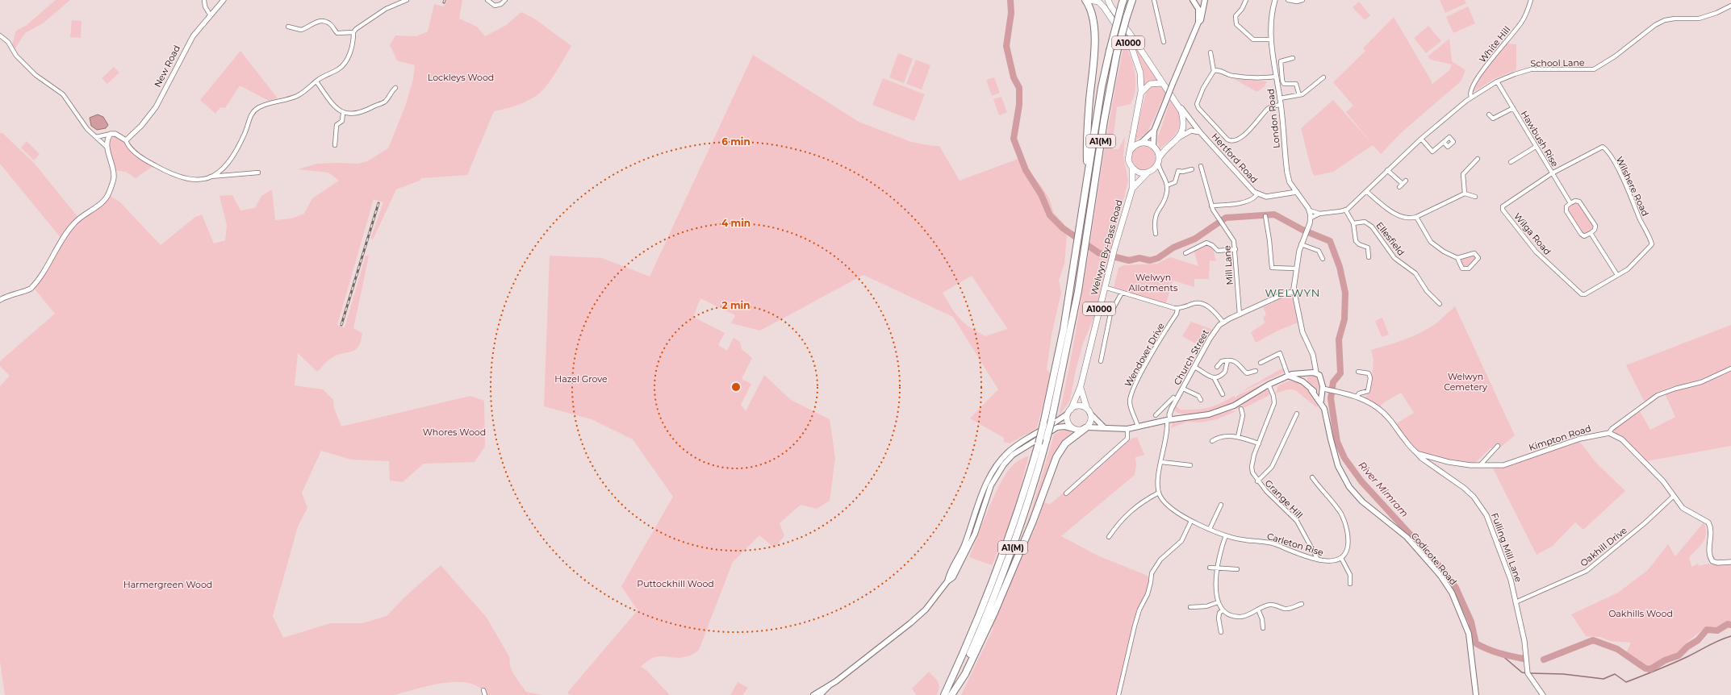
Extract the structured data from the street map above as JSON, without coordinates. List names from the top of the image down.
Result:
{
  "streets": {
    "highway": ["A1(M)"],
    "main road": ["A1000", "Welwyn By-Pass Road", "Codicote Road"],
    "street": [
      "White Hill",
      "School Lane",
      "New Road",
      "London Road",
      "Hawbush Rise",
      "Hertford Road",
      "Wilshere Road",
      "Wilga Road",
      "Ellesfield",
      "Mill Lane",
      "Wendover Drive",
      "Church Street",
      "Kimpton Road",
      "Grange Hill",
      "Carleton Rise",
      "Oakhill Drive",
      "Fulling Mill Lane"
    ]
  },
  "crossings": [
    ["A1000", "Hertford Road"],
    ["A1000", "Welwyn By-Pass Road"],
    ["White Hill", "School Lane"],
    ["School Lane", "Hawbush Rise"],
    ["Hawbush Rise", "Wilshere Road"],
    ["Hawbush Rise", "Wilga Road"],
    ["Wilshere Road", "Wilga Road"],
    ["Mill Lane", "Church Street"],
    ["Kimpton Road", "Fulling Mill Lane"],
    ["Grange Hill", "Carleton Rise"],
    ["Oakhill Drive", "Fulling Mill Lane"],
    ["Fulling Mill Lane", "Codicote Road"]
  ],
  "districts": ["WELWYN"],
  "water": ["River Mimram"],
  "parks": [
    "Lockleys Wood",
    "Welwyn Allotments",
    "Welwyn Cemetery",
    "Hazel Grove",
    "Whores Wood",
    "Puttockhill Wood",
    "Harmergreen Wood",
    "Oakhills Wood"
  ],
  "rings": ["6 min", "4 min", "2 min"]
}
